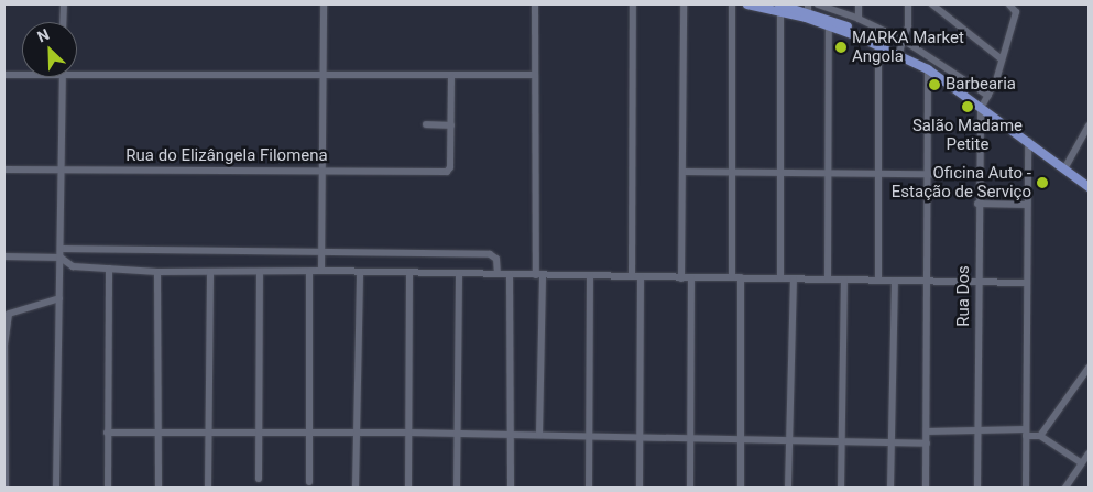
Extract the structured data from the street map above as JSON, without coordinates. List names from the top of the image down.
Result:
{
  "streets": {
    "street": ["Rua do Elizângela Filomena", "Rua Dos"]
  },
  "places": [
    "MARKA Market Angola",
    "Barbearia",
    "Salão Madame Petite",
    "Oficina Auto - Estação de Serviço"
  ],
  "north": "top left"
}
